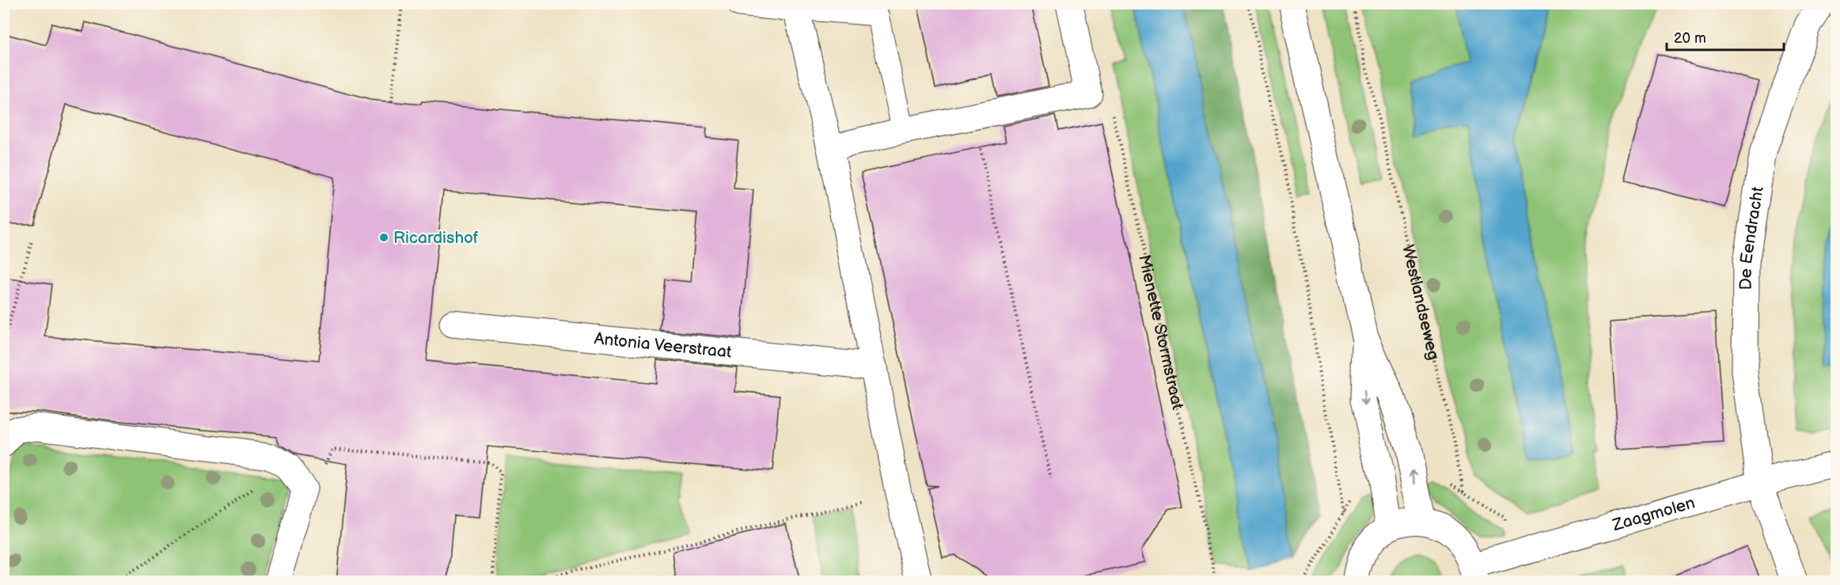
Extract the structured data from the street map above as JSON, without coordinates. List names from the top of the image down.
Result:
{
  "streets": {
    "street": ["De Eendracht", "Antonia Veerstraat", "Zaagmolen"],
    "path": ["Westlandseweg", "Mienette Stormstraat"]
  },
  "crossings": [
    ["De Eendracht", "Zaagmolen"],
    ["Westlandseweg", "Zaagmolen"]
  ],
  "places": ["Ricardishof"],
  "scale_bar": "20 m"
}
